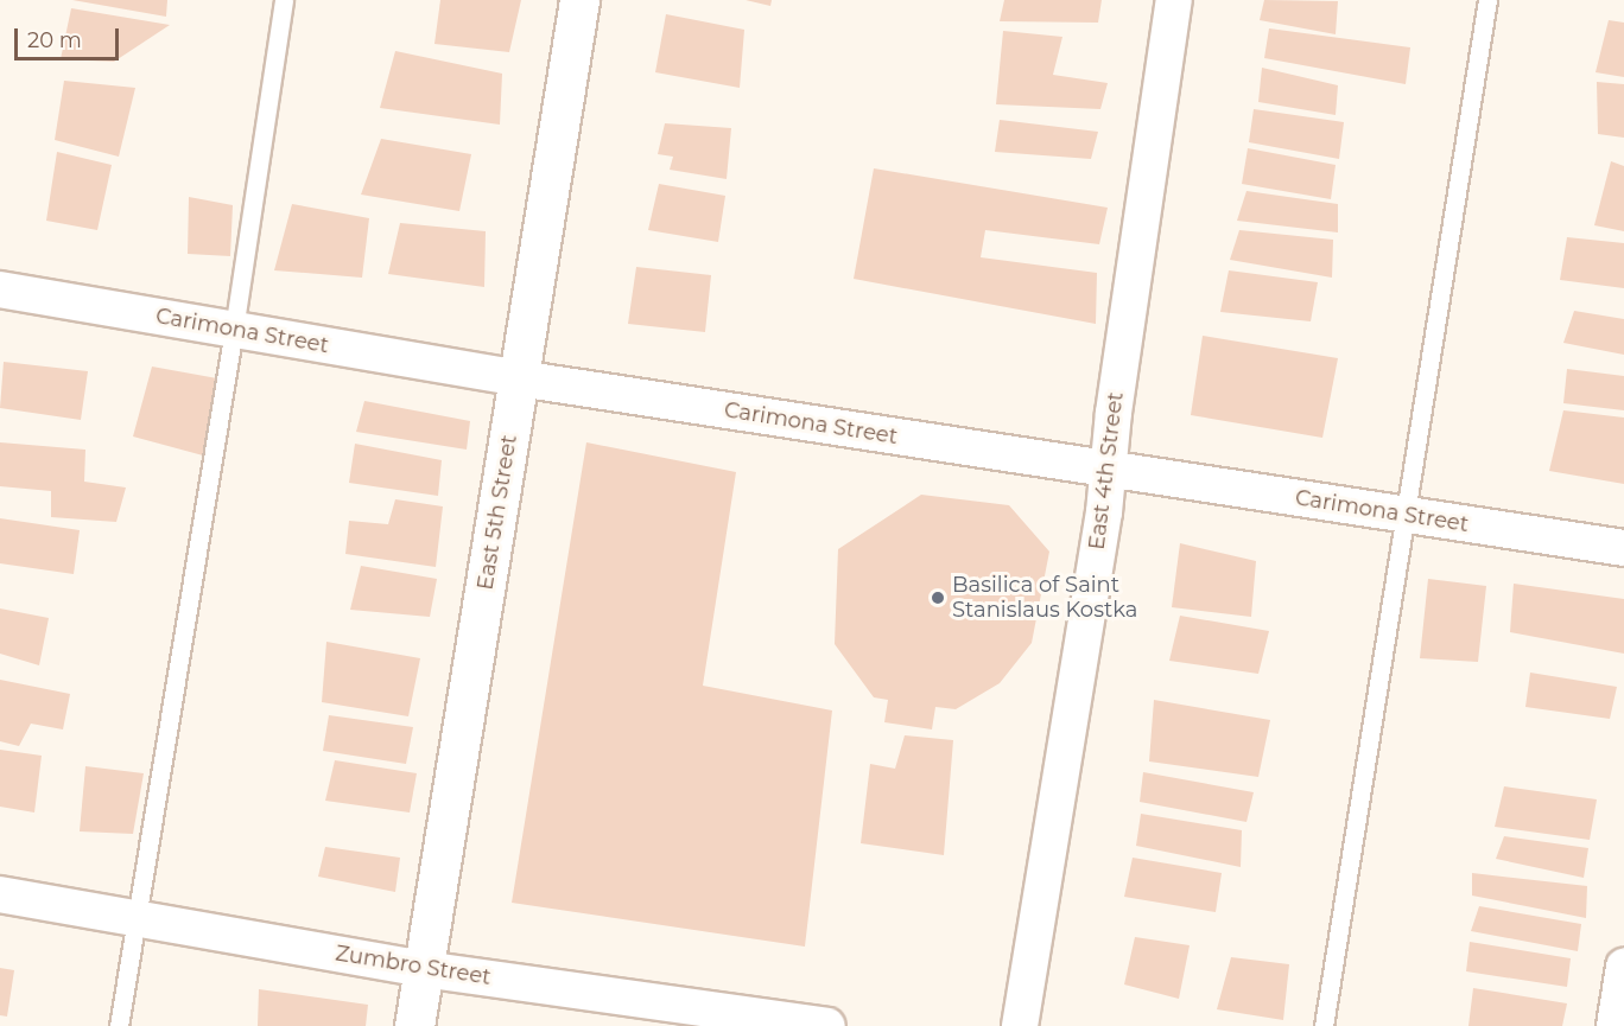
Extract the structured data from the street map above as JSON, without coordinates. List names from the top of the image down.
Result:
{
  "streets": {
    "street": [
      "Carimona Street",
      "East 4th Street",
      "East 5th Street",
      "Zumbro Street"
    ]
  },
  "crossings": [
    ["Carimona Street", "East 4th Street"],
    ["Carimona Street", "East 5th Street"],
    ["East 5th Street", "Zumbro Street"]
  ],
  "places": ["Basilica of Saint Stanislaus Kostka"],
  "scale_bar": "20 m"
}
